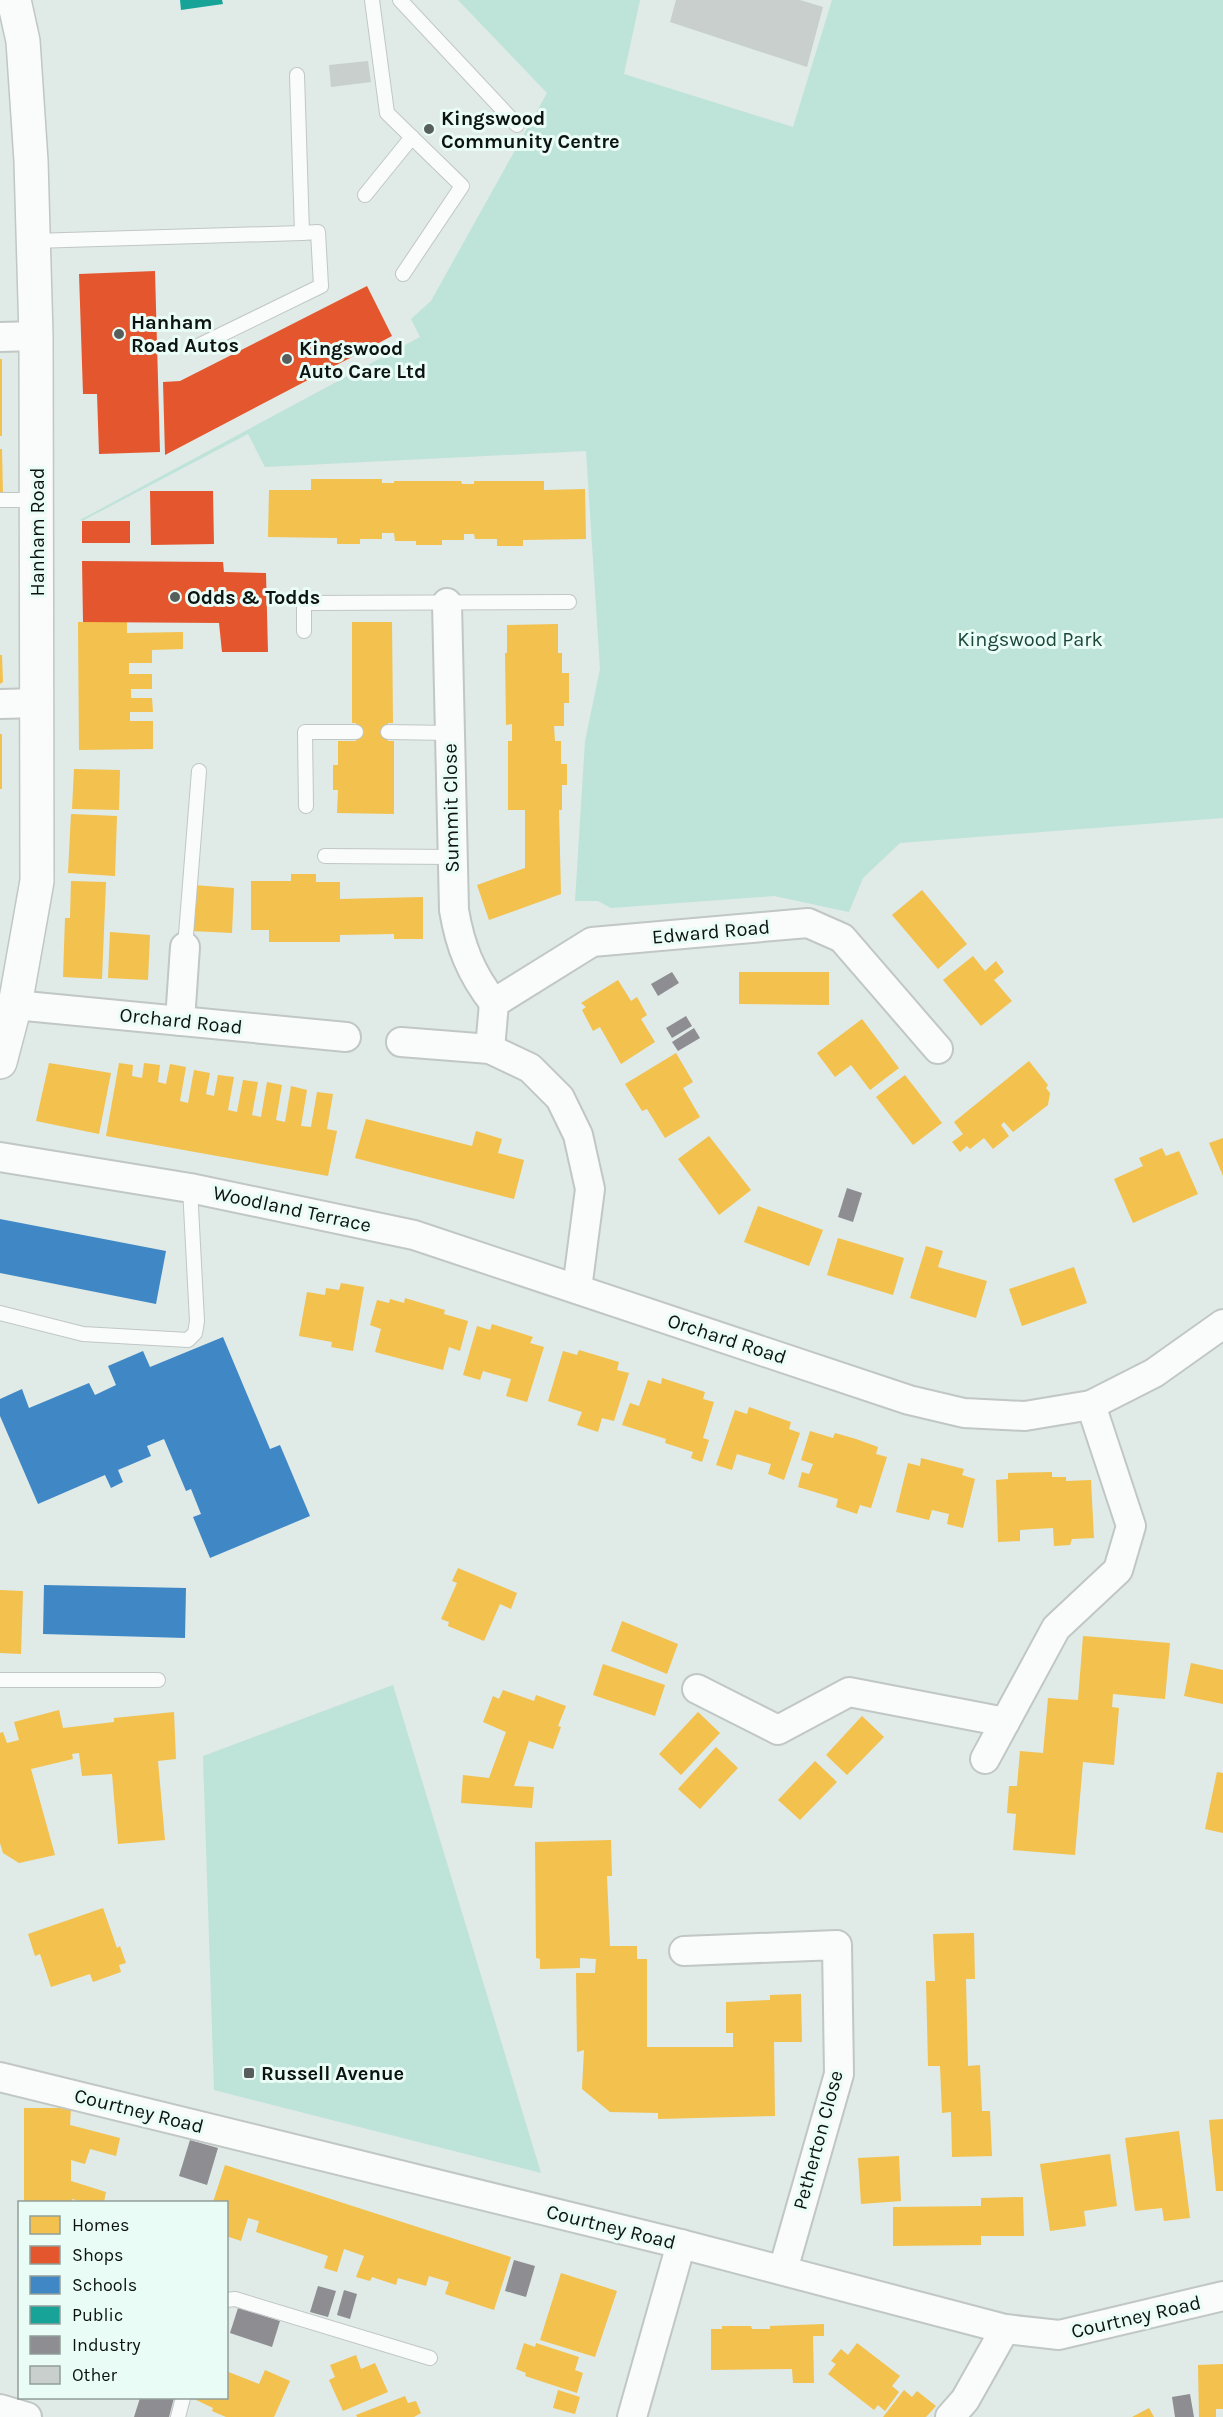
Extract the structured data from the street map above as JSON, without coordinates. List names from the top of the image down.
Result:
{
  "streets": {
    "main road": ["Hanham Road"],
    "street": [
      "Summit Close",
      "Edward Road",
      "Orchard Road",
      "Woodland Terrace",
      "Courtney Road",
      "Petherton Close"
    ]
  },
  "crossings": [
    ["Hanham Road", "Orchard Road"],
    ["Summit Close", "Edward Road"],
    ["Orchard Road", "Woodland Terrace"],
    ["Courtney Road", "Petherton Close"]
  ],
  "parks": ["Kingswood Park"],
  "places": {
    "other": [
      "Kingswood Community Centre",
      "Hanham Road Autos",
      "Kingswood Auto Care Ltd",
      "Odds & Todds"
    ],
    "transit": ["Russell Avenue"]
  },
  "legend": [
    "Homes",
    "Shops",
    "Schools",
    "Public",
    "Industry",
    "Other"
  ]
}
